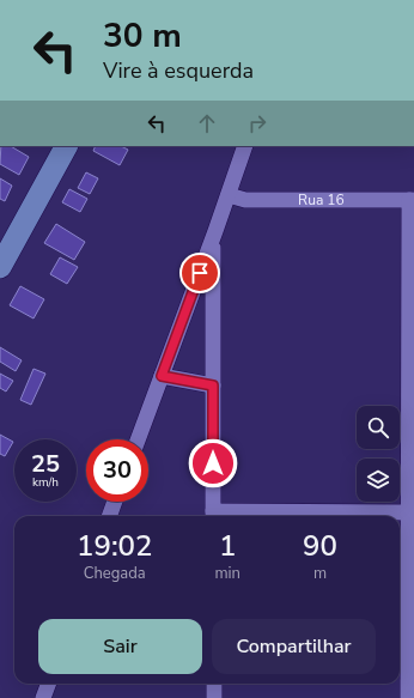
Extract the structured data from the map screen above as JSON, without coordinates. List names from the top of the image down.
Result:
{
  "streets": {
    "street": ["Rua 16"]
  },
  "page": {
    "turn": ["30 m", "Vire à esquerda"],
    "speed": "25 km/h",
    "limit": "30",
    "eta": [
      "19:02",
      "Chegada",
      "1",
      "min",
      "90",
      "m"
    ],
    "buttons": ["Sair", "Compartilhar"]
  }
}
